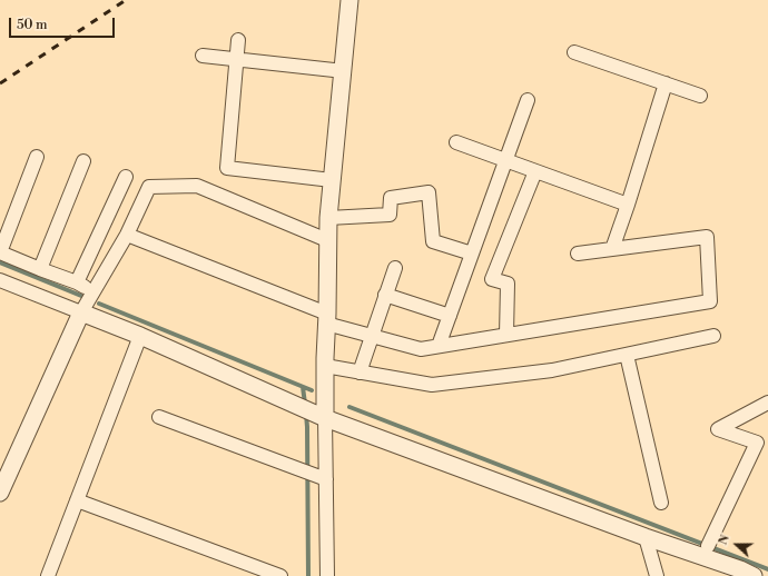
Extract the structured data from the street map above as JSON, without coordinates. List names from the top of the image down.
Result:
{
  "scale_bar": "50 m",
  "north": "left"
}
